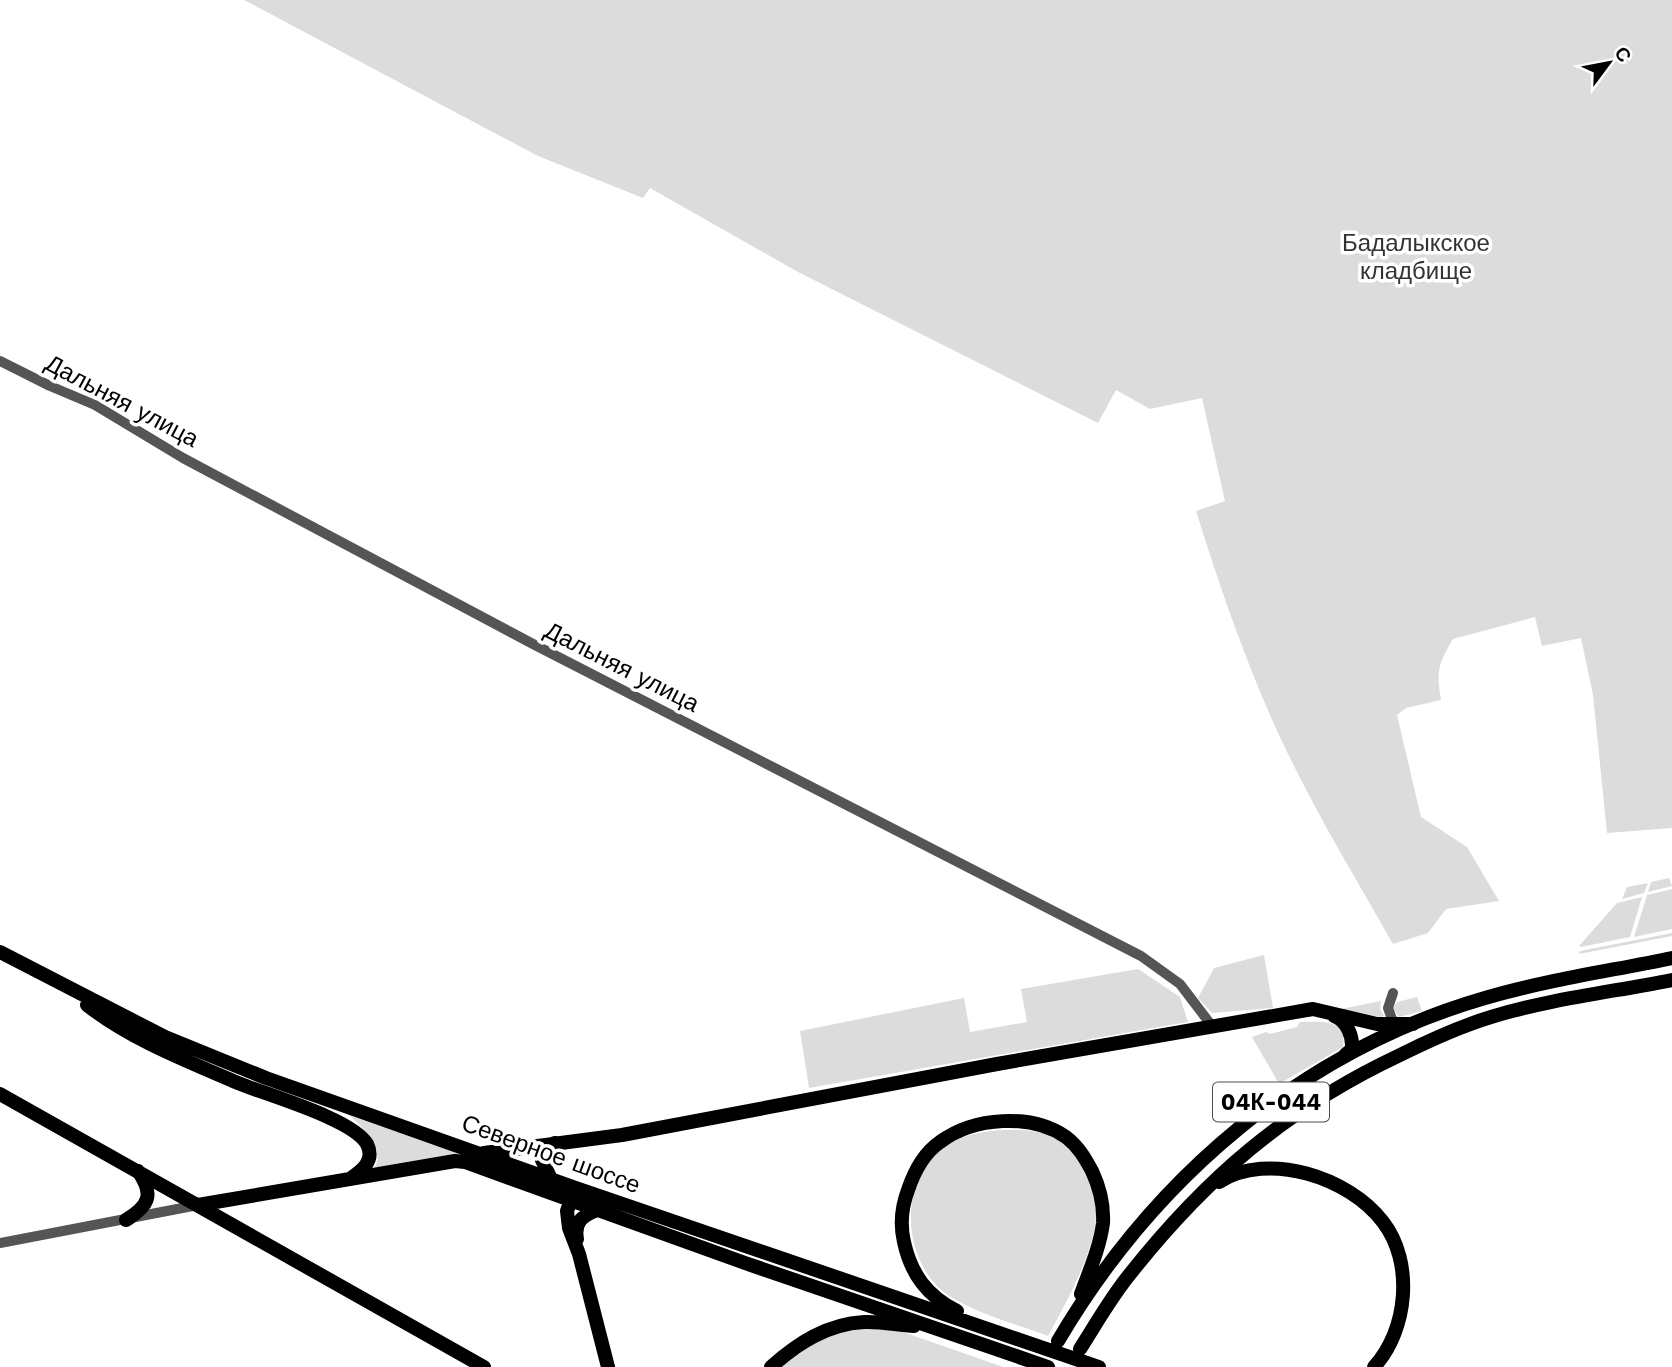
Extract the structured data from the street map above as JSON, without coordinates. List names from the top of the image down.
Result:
{
  "streets": {
    "main road": ["04К-044", "Северное шоссе"],
    "street": ["Дальняя улица"]
  },
  "parks": ["Бадалыкское кладбище"],
  "north": "top right"
}
